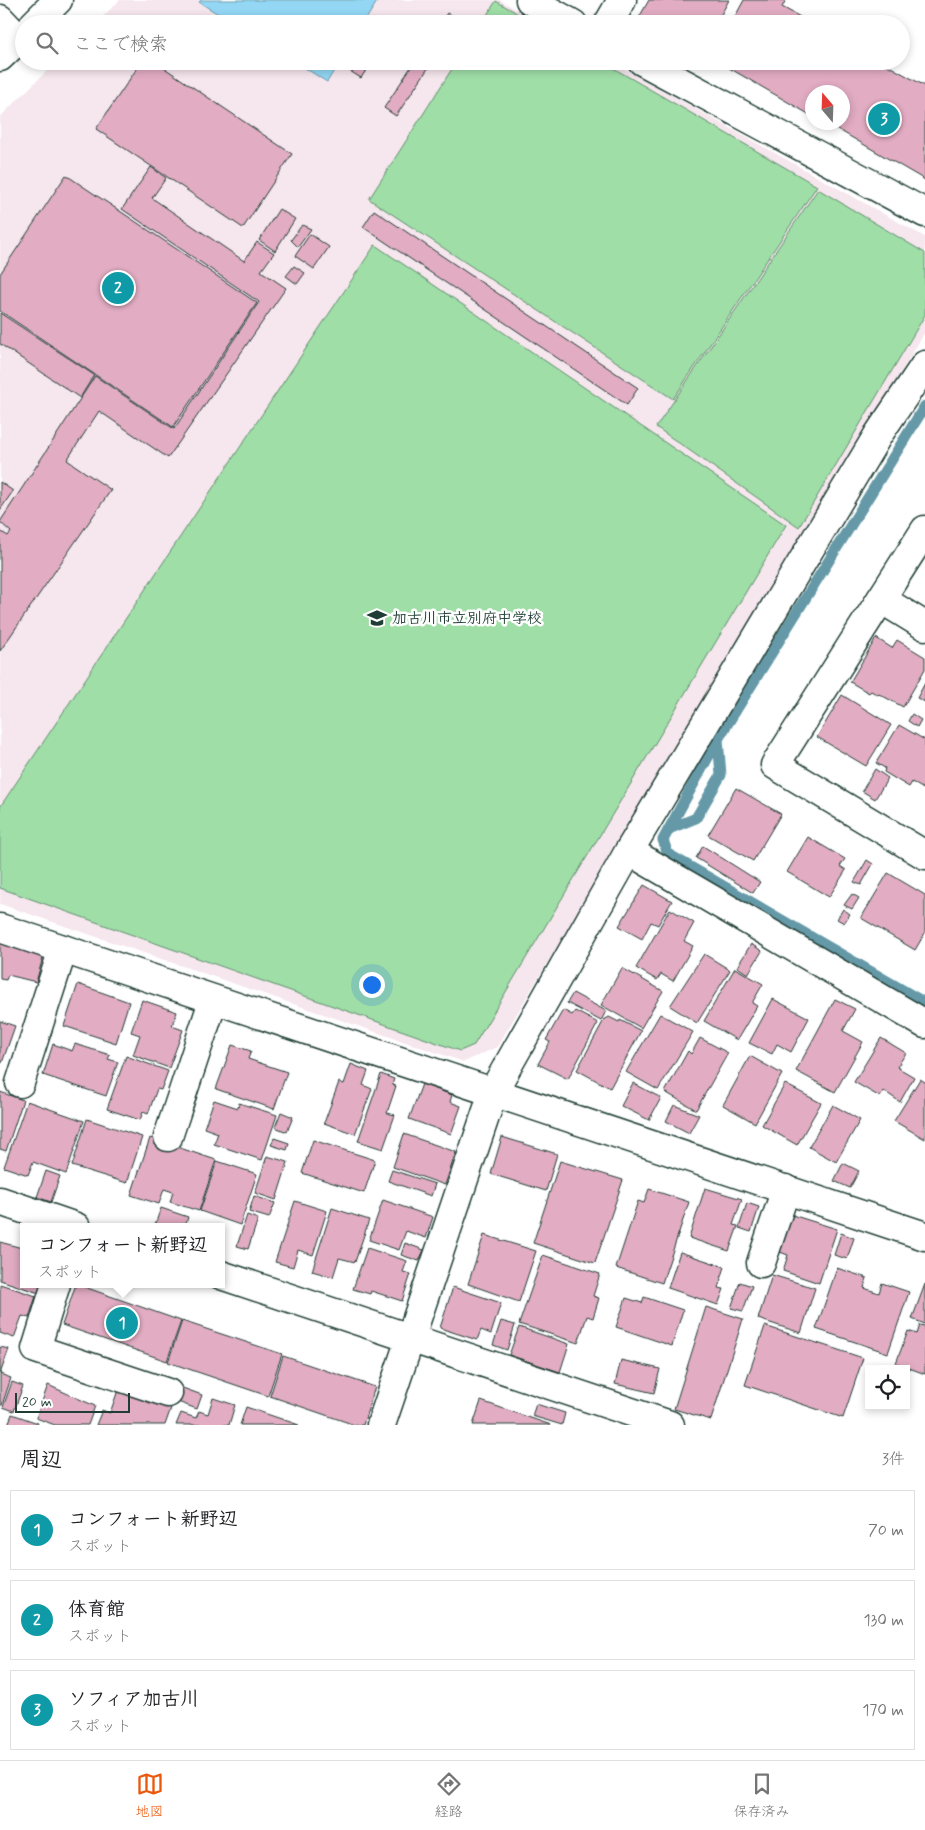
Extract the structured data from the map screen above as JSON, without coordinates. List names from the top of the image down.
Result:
{
  "places": {
    "school or university": ["加古川市立別府中学校"]
  },
  "scale_bar": "20 m",
  "north": "top",
  "page": {
    "search": "ここで検索",
    "pins": ["3", "2", "1"],
    "popup": ["コンフォート新野辺", "スポット"],
    "scale": "20 m",
    "heading": ["周辺", "3件"],
    "list": [
      {
        "mark": "1",
        "name": "コンフォート新野辺",
        "note": "スポット",
        "value": "70 m"
      },
      {
        "mark": "2",
        "name": "体育館",
        "note": "スポット",
        "value": "130 m"
      },
      {
        "mark": "3",
        "name": "ソフィア加古川",
        "note": "スポット",
        "value": "170 m"
      }
    ],
    "nav": ["地図", "経路", "保存済み"]
  }
}
